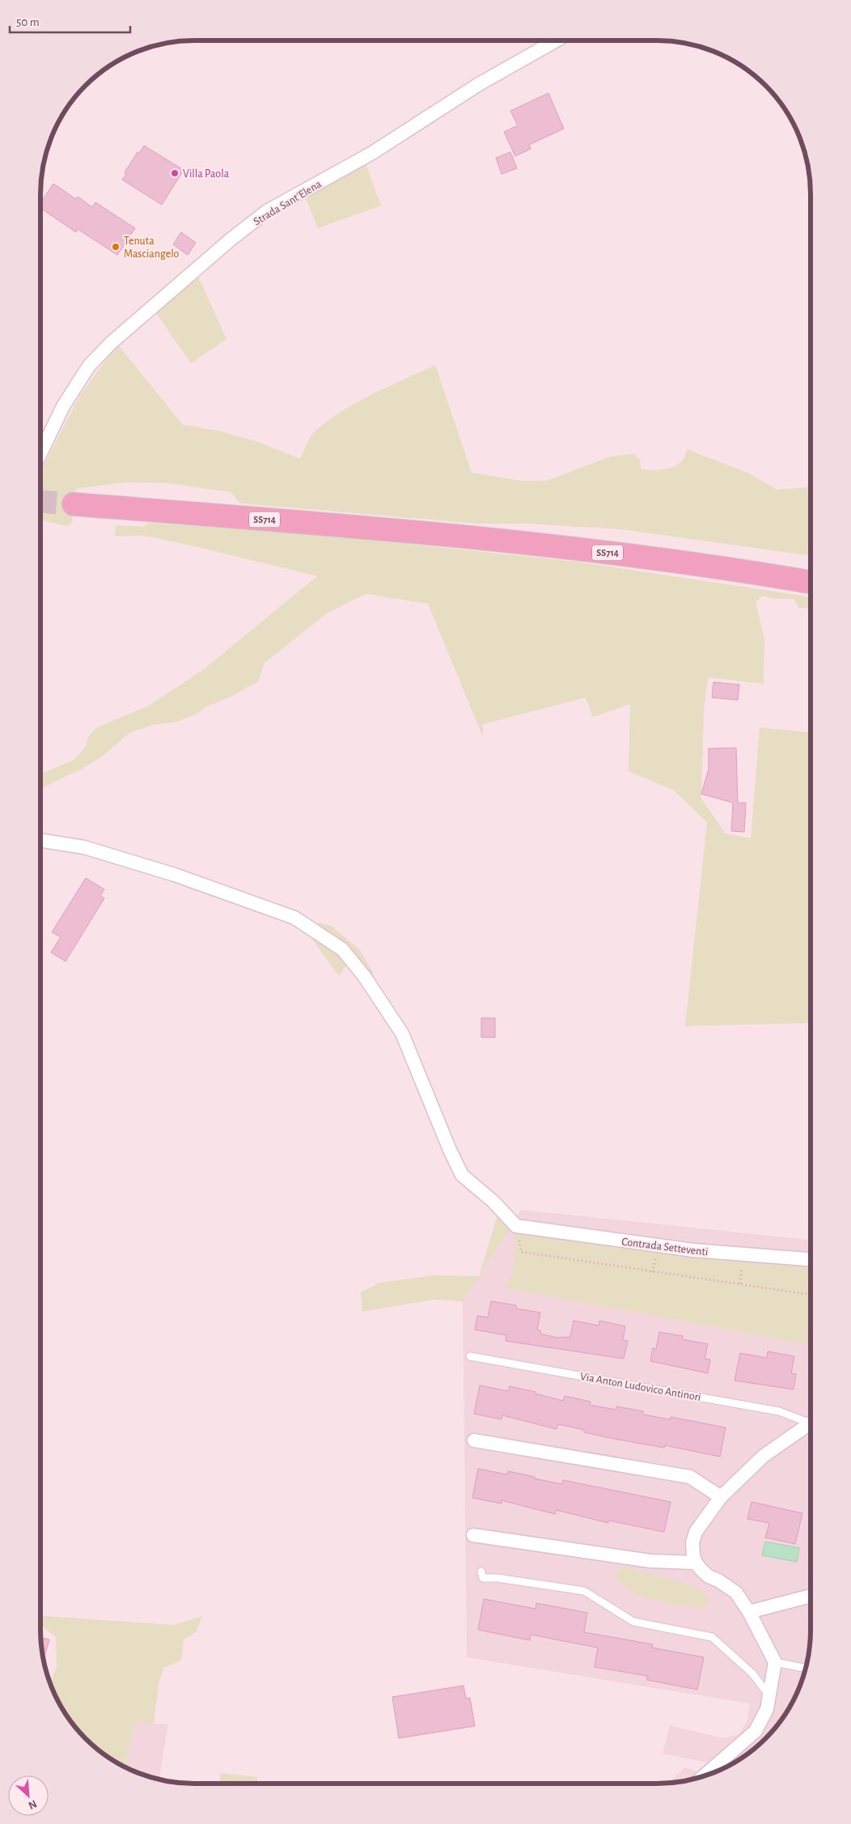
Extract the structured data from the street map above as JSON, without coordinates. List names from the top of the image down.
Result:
{
  "streets": {
    "highway": ["SS714"],
    "street": ["Strada Sant'Elena", "Contrada Setteventi", "Via Anton Ludovico Antinori"]
  },
  "places": ["Villa Paola", "Tenuta Masciangelo"],
  "scale_bar": "50 m",
  "north": "bottom right"
}
